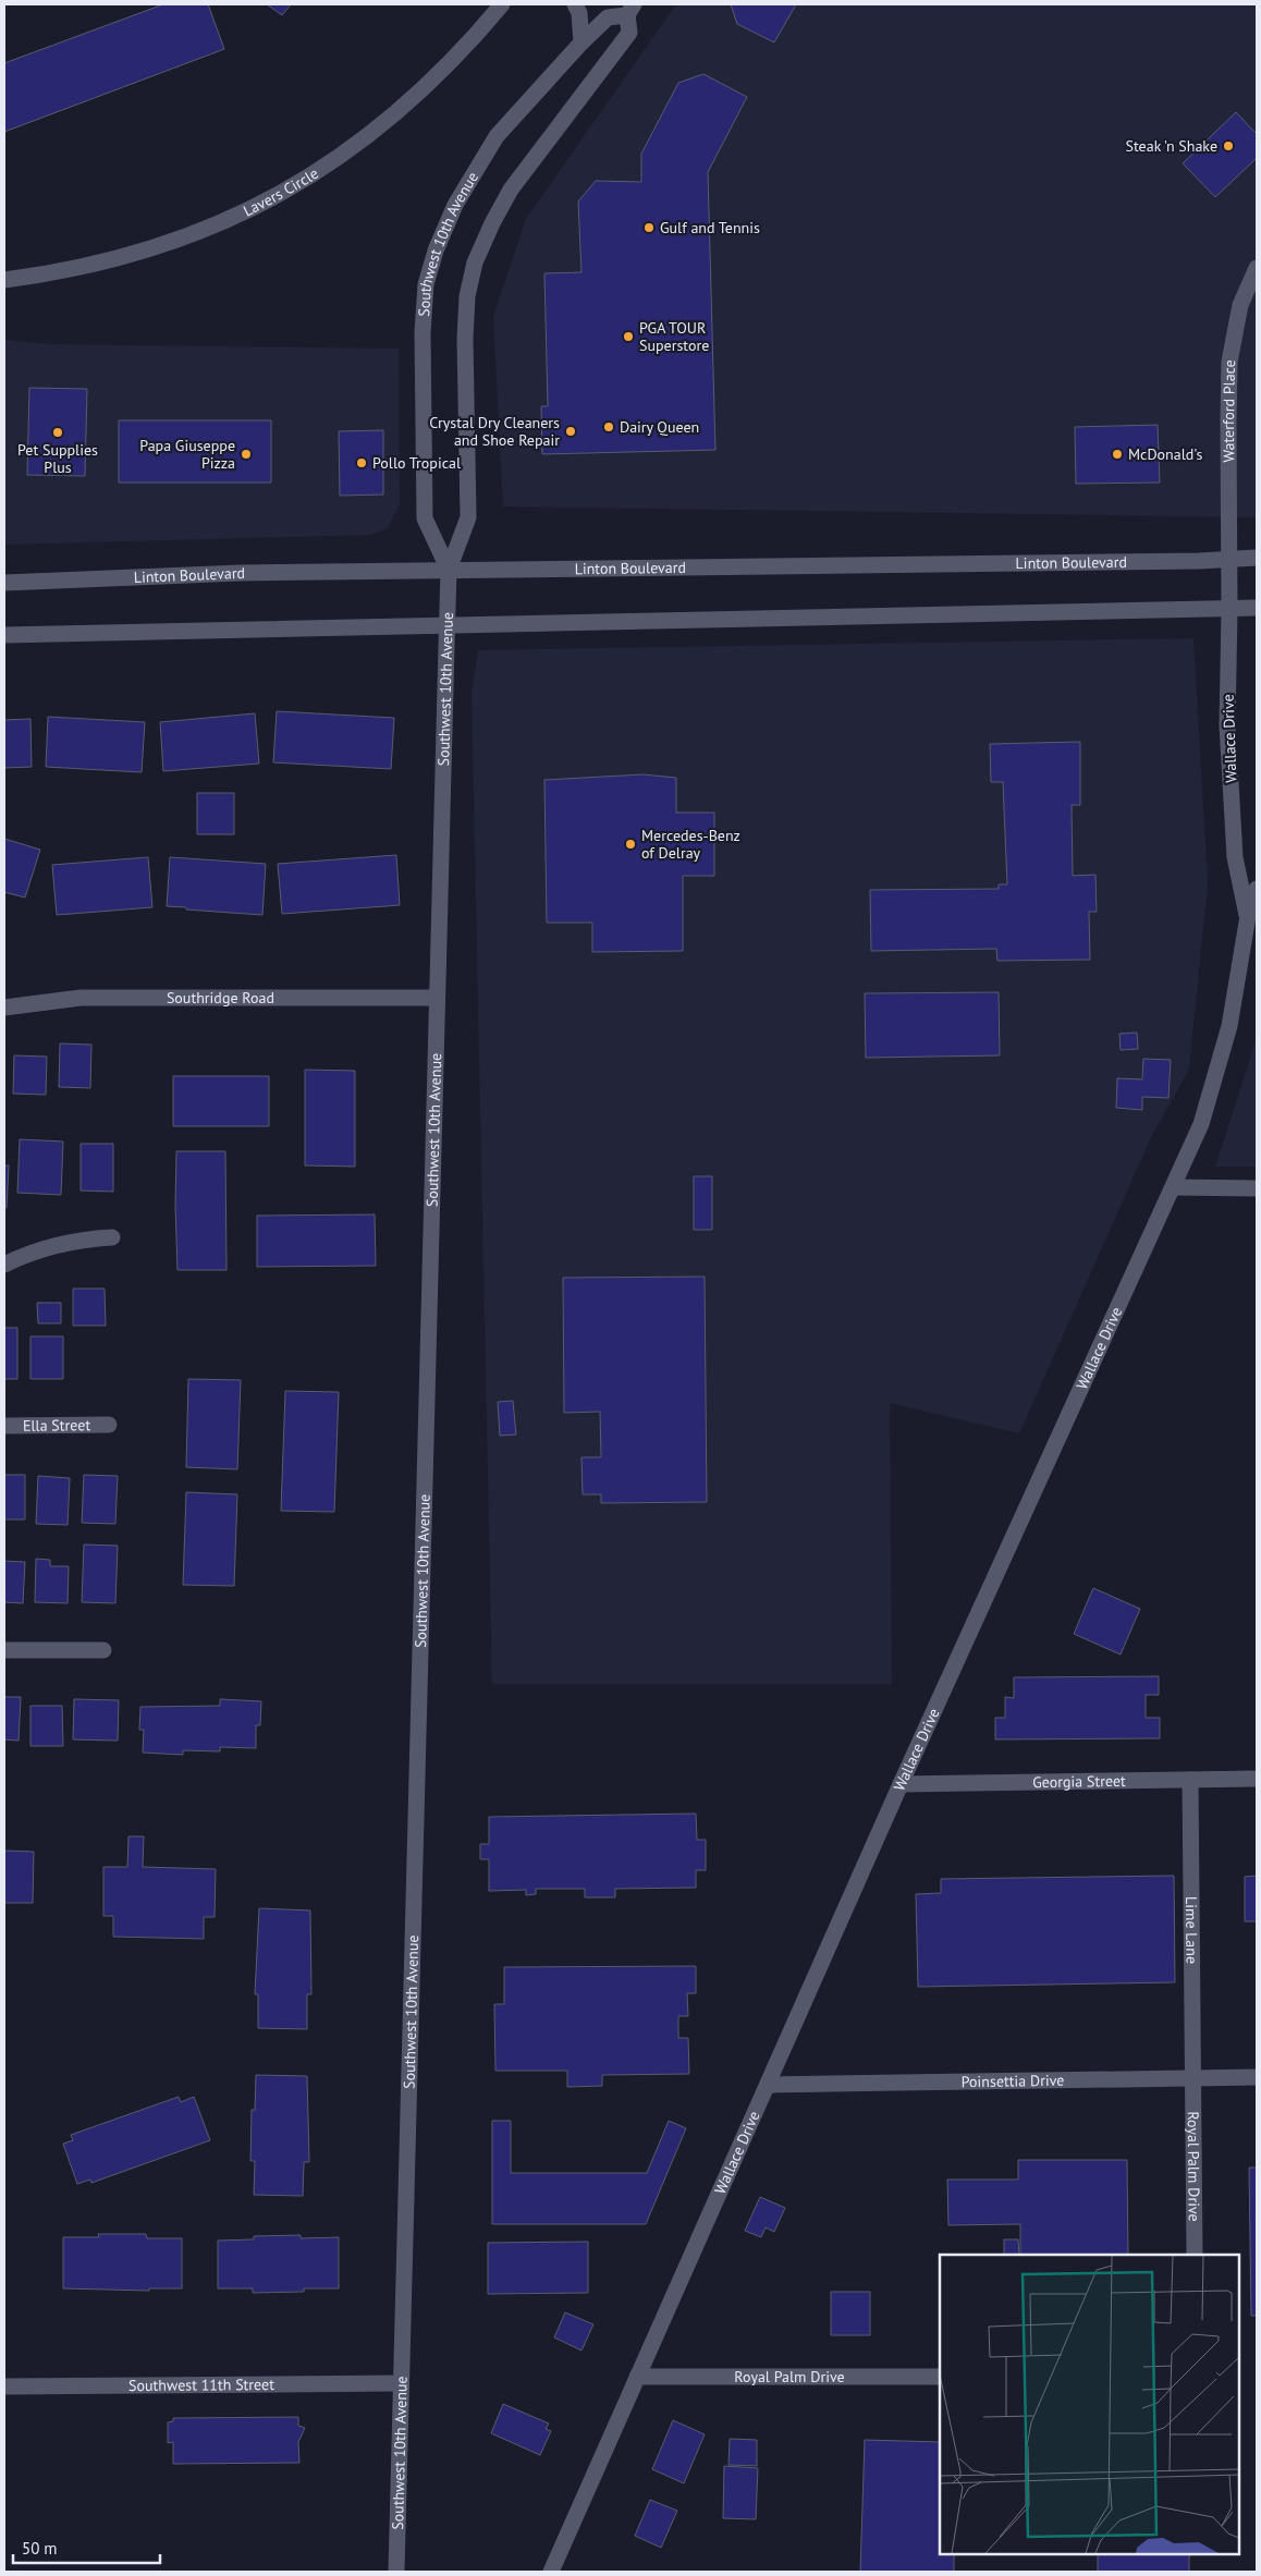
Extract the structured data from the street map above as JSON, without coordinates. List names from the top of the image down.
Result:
{
  "streets": {
    "street": [
      "Lavers Circle",
      "Southwest 10th Avenue",
      "Waterford Place",
      "Linton Boulevard",
      "Wallace Drive",
      "Southridge Road",
      "Ella Street",
      "Georgia Street",
      "Lime Lane",
      "Poinsettia Drive",
      "Royal Palm Drive",
      "Southwest 11th Street"
    ]
  },
  "crossings": [
    ["Southwest 10th Avenue", "Linton Boulevard"],
    ["Southwest 10th Avenue", "Southridge Road"],
    ["Southwest 10th Avenue", "Southwest 11th Street"],
    ["Waterford Place", "Linton Boulevard"],
    ["Waterford Place", "Wallace Drive"],
    ["Linton Boulevard", "Wallace Drive"],
    ["Wallace Drive", "Georgia Street"],
    ["Wallace Drive", "Poinsettia Drive"],
    ["Wallace Drive", "Royal Palm Drive"],
    ["Georgia Street", "Lime Lane"],
    ["Lime Lane", "Poinsettia Drive"],
    ["Lime Lane", "Royal Palm Drive"],
    ["Poinsettia Drive", "Royal Palm Drive"]
  ],
  "places": [
    "Steak 'n Shake",
    "Gulf and Tennis",
    "PGA TOUR Superstore",
    "Dairy Queen",
    "Crystal Dry Cleaners and Shoe Repair",
    "Pet Supplies Plus",
    "Papa Giuseppe Pizza",
    "McDonald's",
    "Pollo Tropical",
    "Mercedes-Benz of Delray"
  ],
  "scale_bar": "50 m"
}
